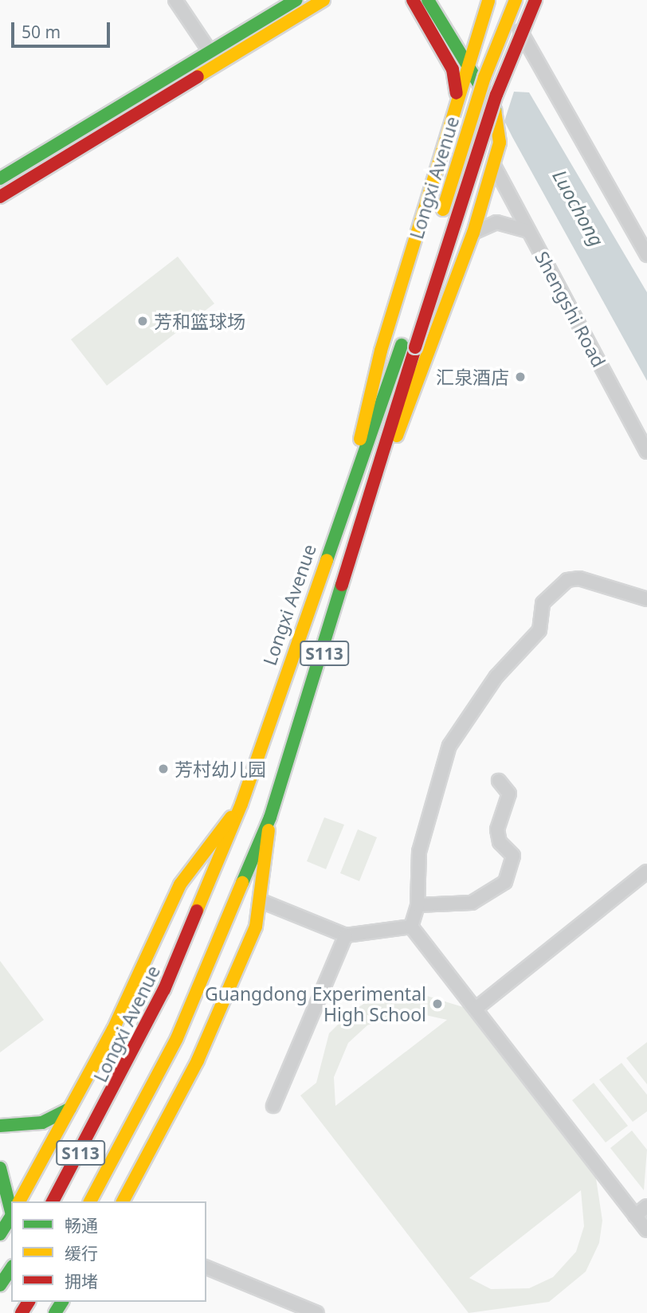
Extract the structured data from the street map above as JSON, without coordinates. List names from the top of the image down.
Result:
{
  "streets": {
    "street": ["Longxi Avenue", "Shengshi Road", "S113"]
  },
  "water": ["Luochong"],
  "places": [
    "芳和篮球场",
    "汇泉酒店",
    "芳村幼儿园",
    "Guangdong Experimental High School"
  ],
  "legend": ["畅通", "缓行", "拥堵"],
  "scale_bar": "50 m"
}
